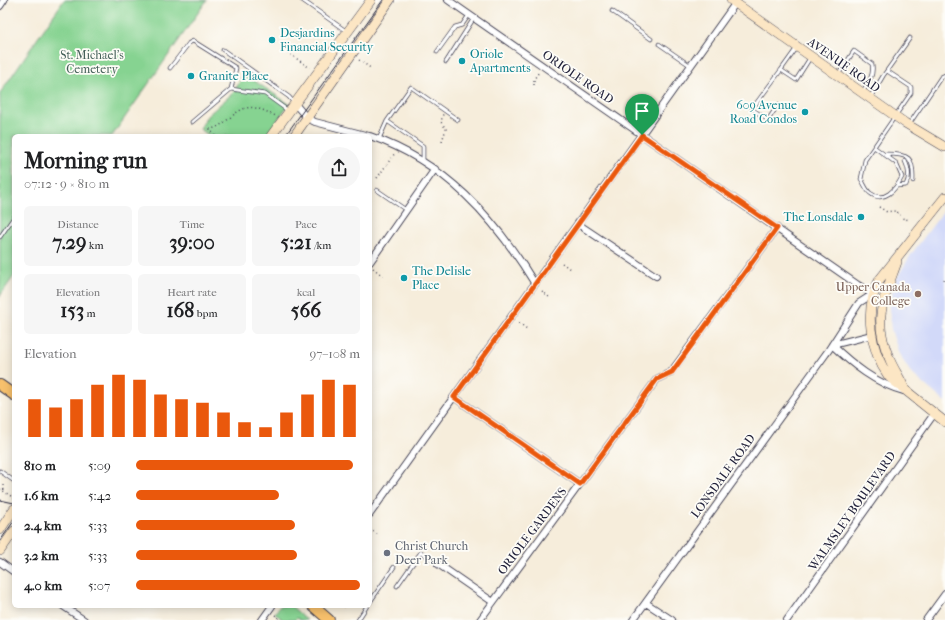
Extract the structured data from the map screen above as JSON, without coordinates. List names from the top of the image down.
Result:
{
  "streets": {
    "main road": ["AVENUE ROAD"],
    "street": [
      "ORIOLE ROAD",
      "LONSDALE ROAD",
      "WALMSLEY BOULEVARD",
      "ORIOLE GARDENS"
    ]
  },
  "crossings": [
    ["ORIOLE ROAD", "LONSDALE ROAD"],
    ["ORIOLE ROAD", "ORIOLE GARDENS"]
  ],
  "parks": ["St. Michael's Cemetery"],
  "places": [
    "Desjardins Financial Security",
    "Oriole Apartments",
    "Granite Place",
    "609 Avenue Road Condos",
    "The Lonsdale",
    "The Delisle Place",
    "Upper Canada College",
    "Christ Church Deer Park"
  ],
  "page": {
    "heading": ["Morning run", "07:12 · 9 × 810 m"],
    "stats": [
      ["Distance", "7.29 km"],
      ["Time", "39:00"],
      ["Pace", "5:21 /km"],
      ["Elevation", "153 m"],
      ["Heart rate", "168 bpm"],
      ["kcal", "566"]
    ],
    "chart": ["Elevation", "97–108 m"],
    "list": [
      {
        "name": "810 m",
        "note": "5:09"
      },
      {
        "name": "1.6 km",
        "note": "5:42"
      },
      {
        "name": "2.4 km",
        "note": "5:33"
      },
      {
        "name": "3.2 km",
        "note": "5:33"
      },
      {
        "name": "4.0 km",
        "note": "5:07"
      }
    ]
  }
}
